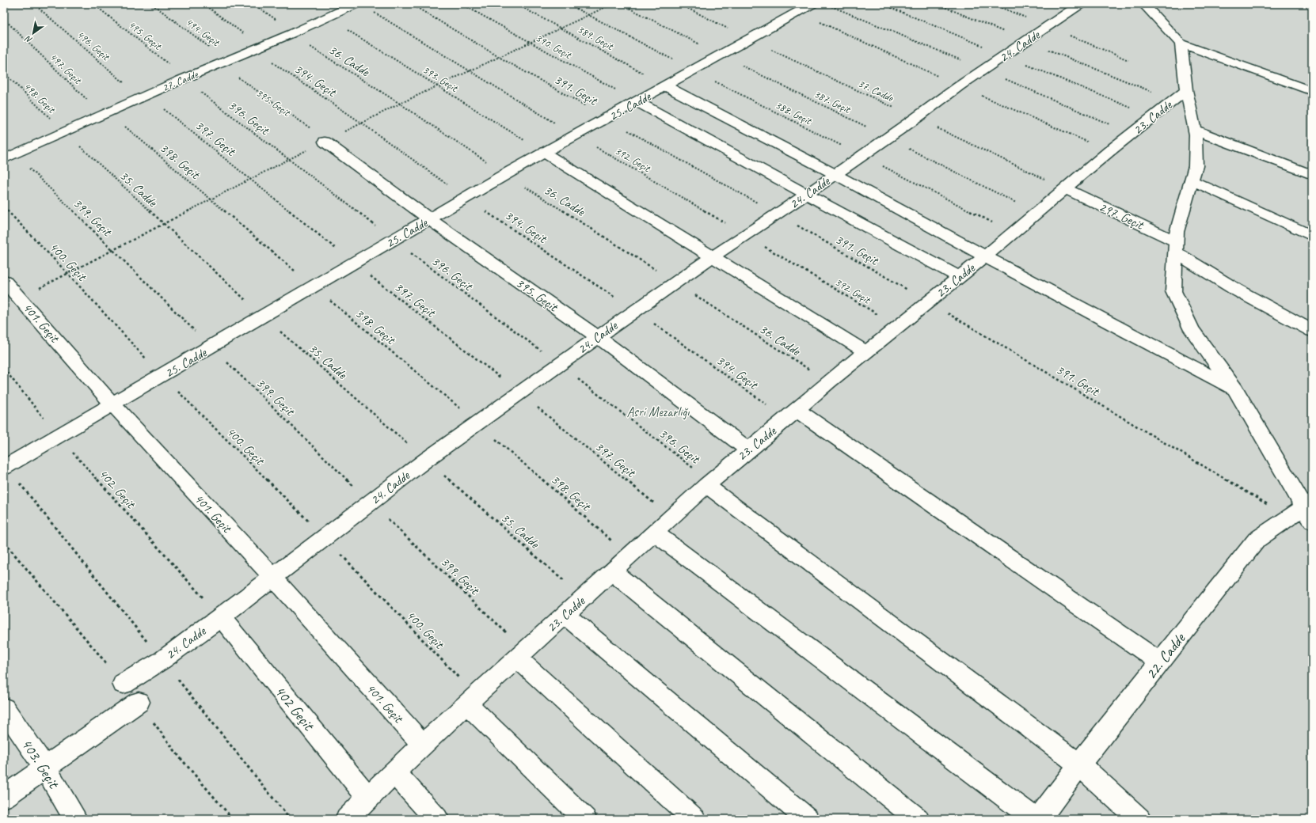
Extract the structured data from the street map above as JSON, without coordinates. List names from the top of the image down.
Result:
{
  "streets": {
    "lane": [
      "24. Cadde",
      "27. Cadde",
      "395. Geçit",
      "25. Cadde",
      "23. Cadde",
      "297. Geçit",
      "401. Geçit",
      "22. Cadde",
      "402 Geçit",
      "403. Geçit"
    ],
    "path": [
      "494. Geçit",
      "495. Geçit",
      "389. Geçit",
      "496. Geçit",
      "390. Geçit",
      "36. Cadde",
      "497. Geçit",
      "393. Geçit",
      "394. Geçit",
      "391. Geçit",
      "37. Cadde",
      "498. Geçit",
      "387. Geçit",
      "388. Geçit",
      "396. Geçit",
      "397. Geçit",
      "392. Geçit",
      "398. Geçit",
      "35. Cadde",
      "399. Geçit",
      "400. Geçit",
      "402. Geçit"
    ]
  },
  "crossings": [
    ["494. Geçit", "27. Cadde"],
    ["494. Geçit", "395. Geçit"],
    ["495. Geçit", "27. Cadde"],
    ["495. Geçit", "396. Geçit"],
    ["389. Geçit", "25. Cadde"],
    ["496. Geçit", "27. Cadde"],
    ["496. Geçit", "397. Geçit"],
    ["390. Geçit", "25. Cadde"],
    ["24. Cadde", "36. Cadde"],
    ["24. Cadde", "394. Geçit"],
    ["24. Cadde", "391. Geçit"],
    ["24. Cadde", "37. Cadde"],
    ["24. Cadde", "387. Geçit"],
    ["24. Cadde", "395. Geçit"],
    ["24. Cadde", "388. Geçit"],
    ["24. Cadde", "396. Geçit"],
    ["24. Cadde", "397. Geçit"],
    ["24. Cadde", "392. Geçit"],
    ["24. Cadde", "398. Geçit"],
    ["24. Cadde", "35. Cadde"],
    ["24. Cadde", "399. Geçit"],
    ["24. Cadde", "400. Geçit"],
    ["24. Cadde", "401. Geçit"],
    ["24. Cadde", "402. Geçit"],
    ["24. Cadde", "402 Geçit"],
    ["36. Cadde", "27. Cadde"],
    ["36. Cadde", "25. Cadde"],
    ["36. Cadde", "23. Cadde"],
    ["497. Geçit", "27. Cadde"],
    ["497. Geçit", "398. Geçit"],
    ["393. Geçit", "27. Cadde"],
    ["393. Geçit", "25. Cadde"],
    ["394. Geçit", "27. Cadde"],
    ["394. Geçit", "25. Cadde"],
    ["394. Geçit", "23. Cadde"],
    ["27. Cadde", "498. Geçit"],
    ["27. Cadde", "395. Geçit"],
    ["27. Cadde", "396. Geçit"],
    ["27. Cadde", "397. Geçit"],
    ["27. Cadde", "398. Geçit"],
    ["27. Cadde", "35. Cadde"],
    ["27. Cadde", "399. Geçit"],
    ["391. Geçit", "25. Cadde"],
    ["391. Geçit", "23. Cadde"],
    ["391. Geçit", "22. Cadde"],
    ["37. Cadde", "25. Cadde"],
    ["37. Cadde", "23. Cadde"],
    ["37. Cadde", "297. Geçit"],
    ["498. Geçit", "35. Cadde"],
    ["387. Geçit", "25. Cadde"],
    ["387. Geçit", "23. Cadde"],
    ["395. Geçit", "25. Cadde"],
    ["395. Geçit", "23. Cadde"],
    ["25. Cadde", "388. Geçit"],
    ["25. Cadde", "396. Geçit"],
    ["25. Cadde", "397. Geçit"],
    ["25. Cadde", "392. Geçit"],
    ["25. Cadde", "398. Geçit"],
    ["25. Cadde", "35. Cadde"],
    ["25. Cadde", "399. Geçit"],
    ["25. Cadde", "400. Geçit"],
    ["25. Cadde", "401. Geçit"],
    ["25. Cadde", "402. Geçit"],
    ["388. Geçit", "23. Cadde"],
    ["396. Geçit", "23. Cadde"],
    ["23. Cadde", "397. Geçit"],
    ["23. Cadde", "392. Geçit"],
    ["23. Cadde", "398. Geçit"],
    ["23. Cadde", "35. Cadde"],
    ["23. Cadde", "297. Geçit"],
    ["23. Cadde", "399. Geçit"],
    ["23. Cadde", "400. Geçit"],
    ["23. Cadde", "401. Geçit"],
    ["23. Cadde", "402 Geçit"],
    ["402. Geçit", "402 Geçit"]
  ],
  "parks": ["Asri Mezarlığı"],
  "north": "bottom left"
}
